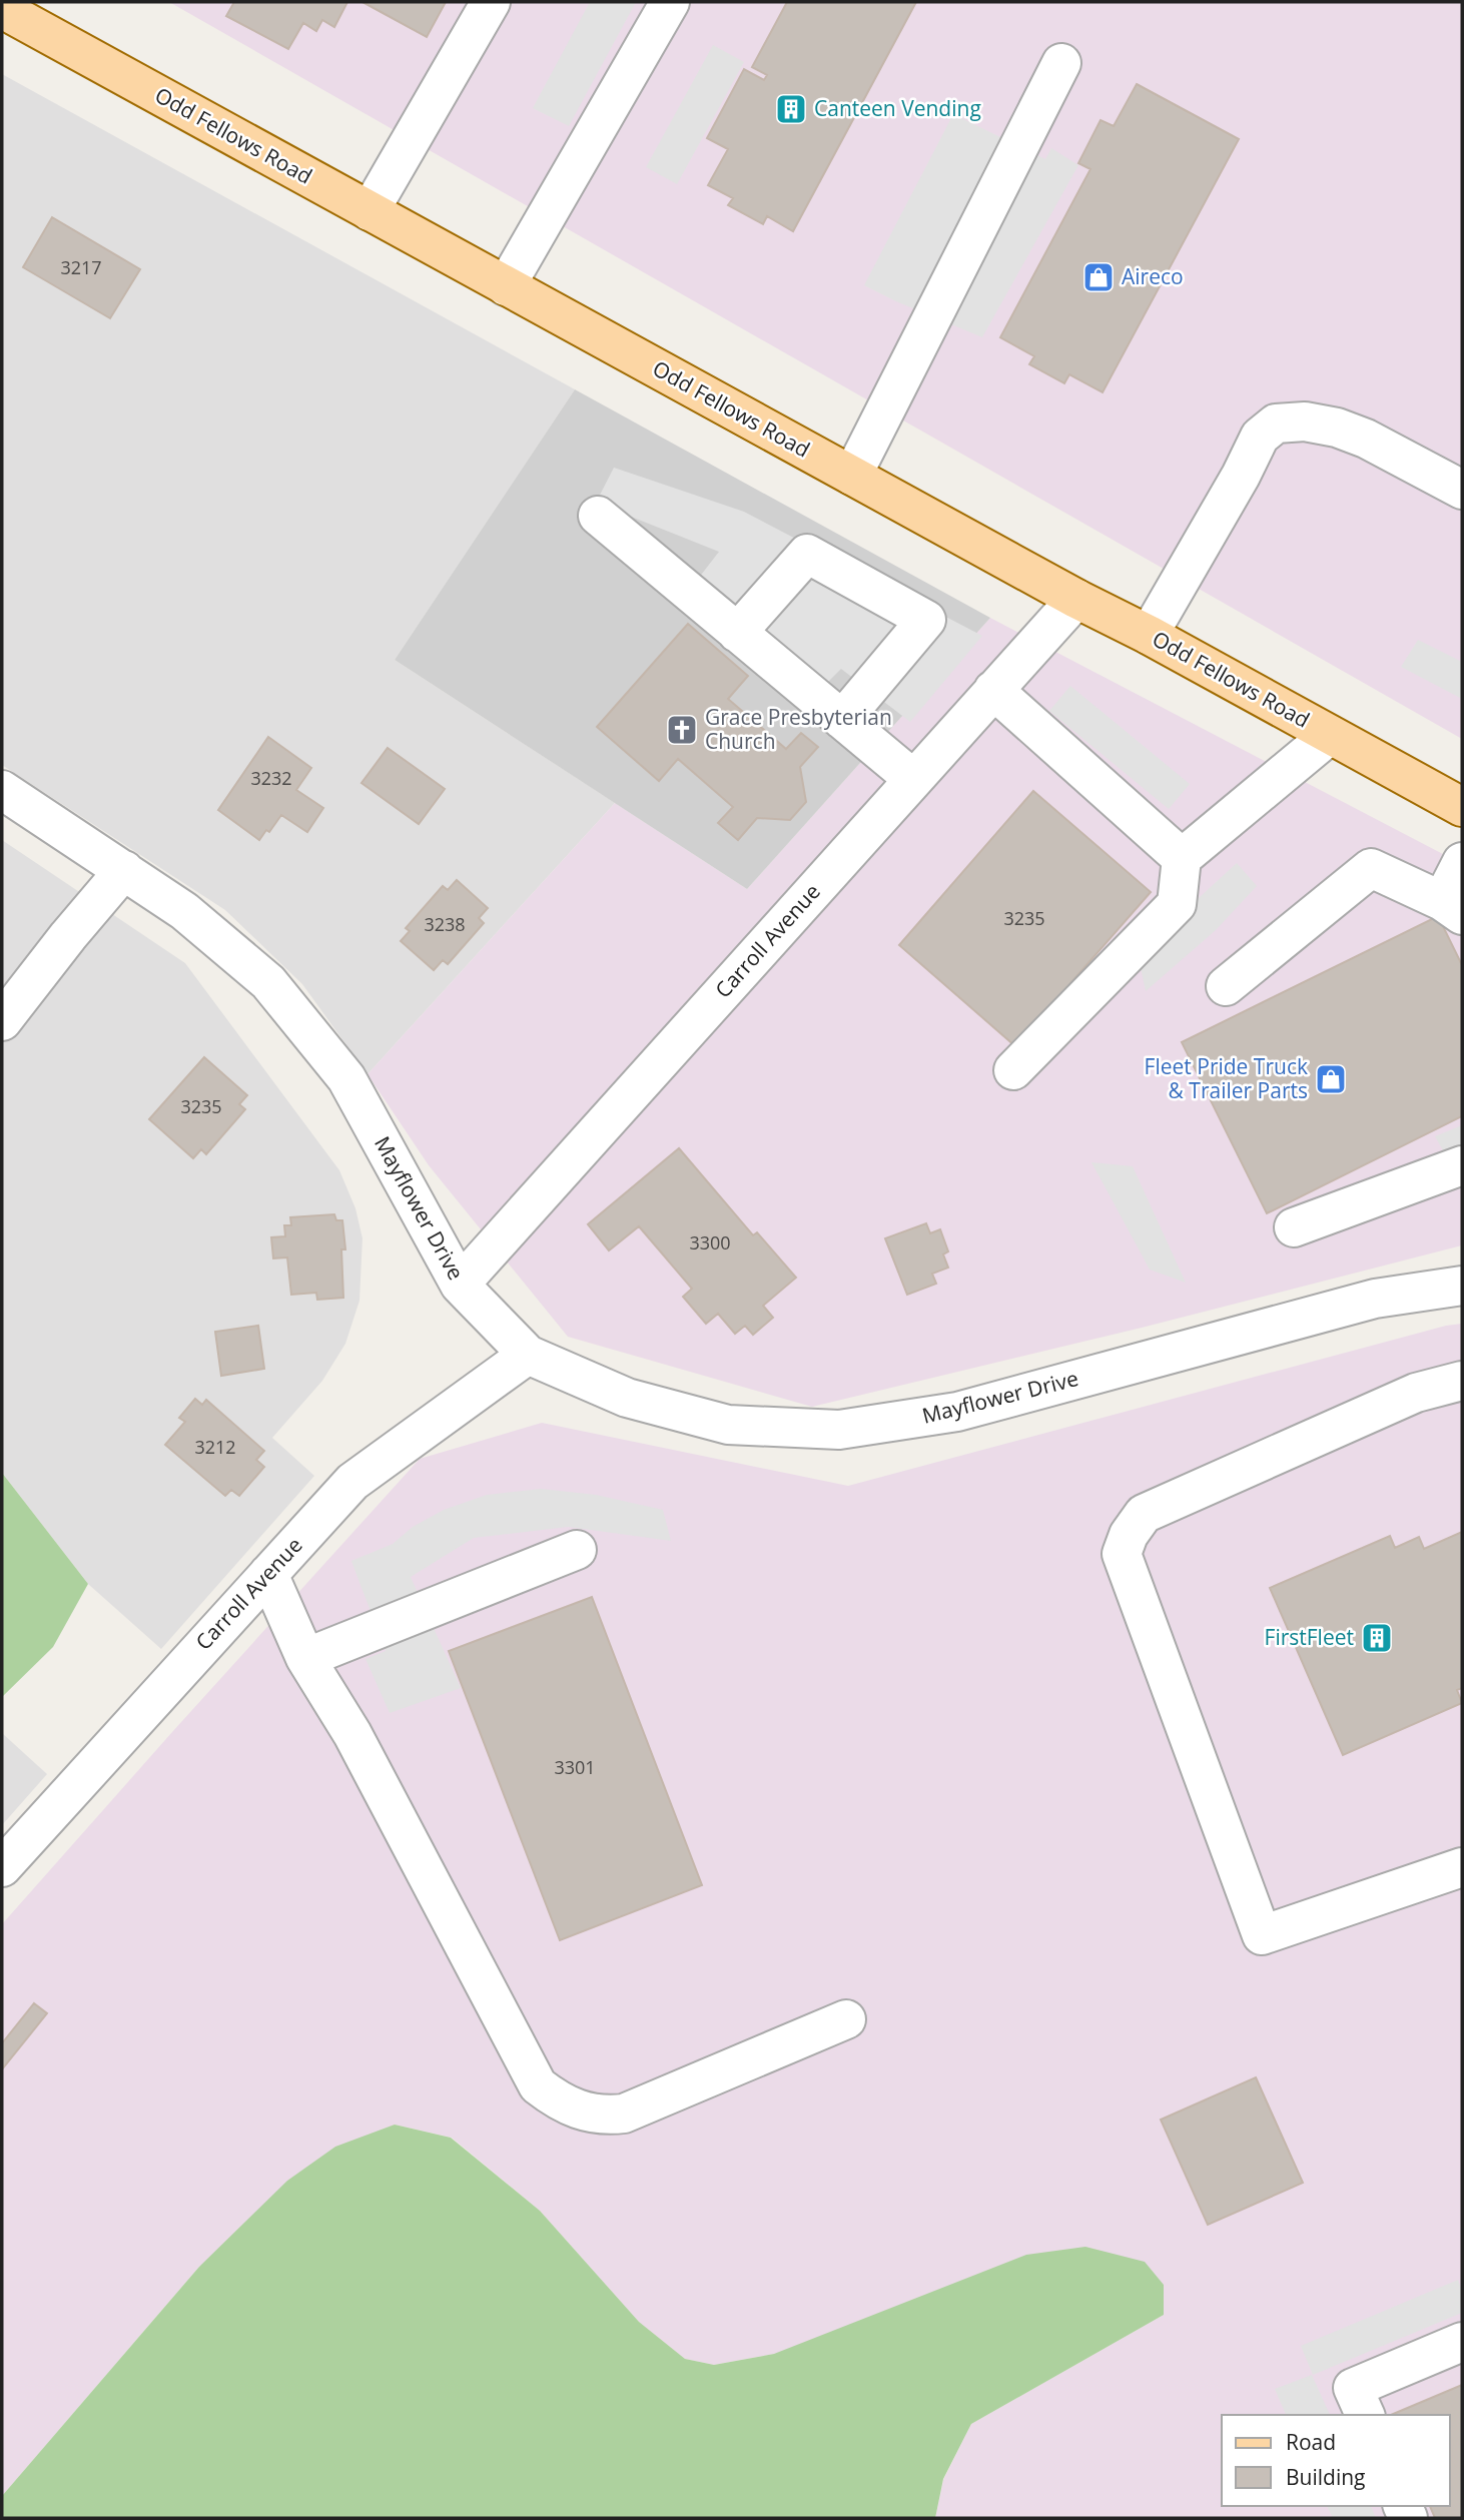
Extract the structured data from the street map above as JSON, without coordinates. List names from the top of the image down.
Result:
{
  "streets": {
    "main road": ["Odd Fellows Road"],
    "street": ["Carroll Avenue", "Mayflower Drive"]
  },
  "crossings": [
    ["Odd Fellows Road", "Carroll Avenue"],
    ["Carroll Avenue", "Mayflower Drive"]
  ],
  "places": {
    "building": ["Canteen Vending", "FirstFleet"],
    "shop": ["Aireco", "Fleet Pride Truck & Trailer Parts"],
    "church": ["Grace Presbyterian Church"]
  },
  "house_numbers": [
    "3217",
    "3232",
    "3235",
    "3238",
    "3235",
    "3300",
    "3212",
    "3301"
  ],
  "legend": ["Road", "Building"]
}
